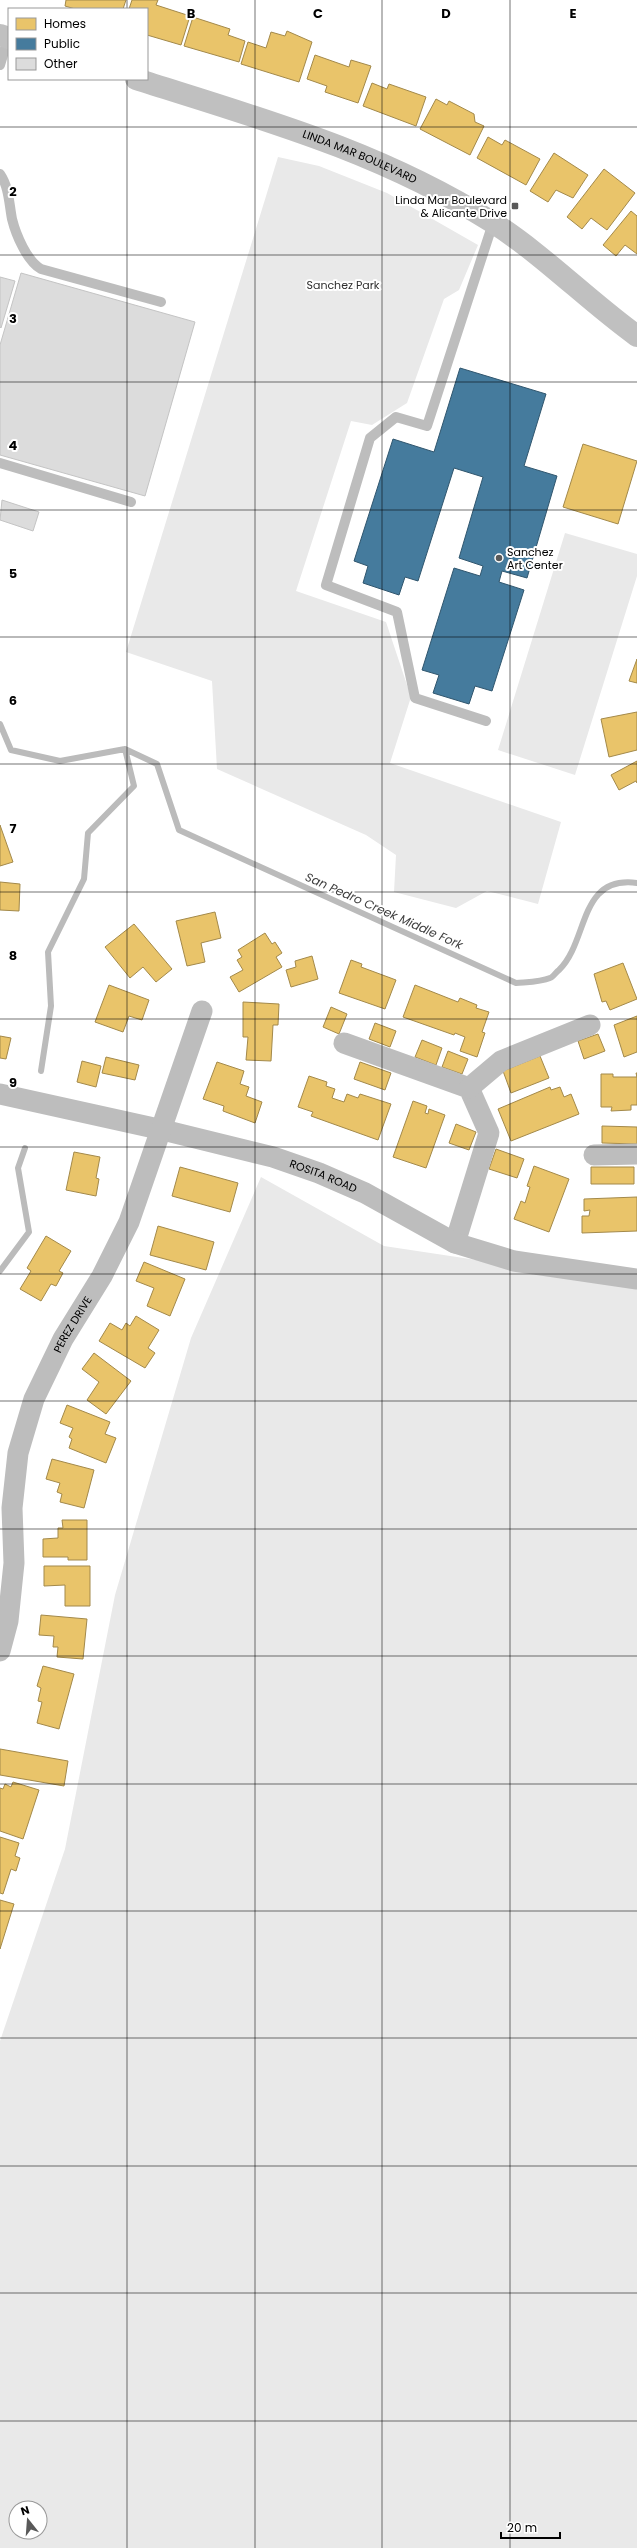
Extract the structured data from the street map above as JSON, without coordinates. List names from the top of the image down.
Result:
{
  "streets": {
    "street": ["LINDA MAR BOULEVARD", "ROSITA ROAD", "PEREZ DRIVE"]
  },
  "crossings": [
    ["ROSITA ROAD", "PEREZ DRIVE"]
  ],
  "water": ["San Pedro Creek Middle Fork"],
  "parks": ["Sanchez Park"],
  "places": {
    "transit": ["Linda Mar Boulevard & Alicante Drive"],
    "other": ["Sanchez Art Center"]
  },
  "legend": ["Homes", "Public", "Other"],
  "scale_bar": "20 m",
  "north": "top",
  "grid": {
    "columns": [
      "B",
      "C",
      "D",
      "E"
    ],
    "rows": [
      "2",
      "3",
      "4",
      "5",
      "6",
      "7",
      "8",
      "9"
    ]
  }
}
